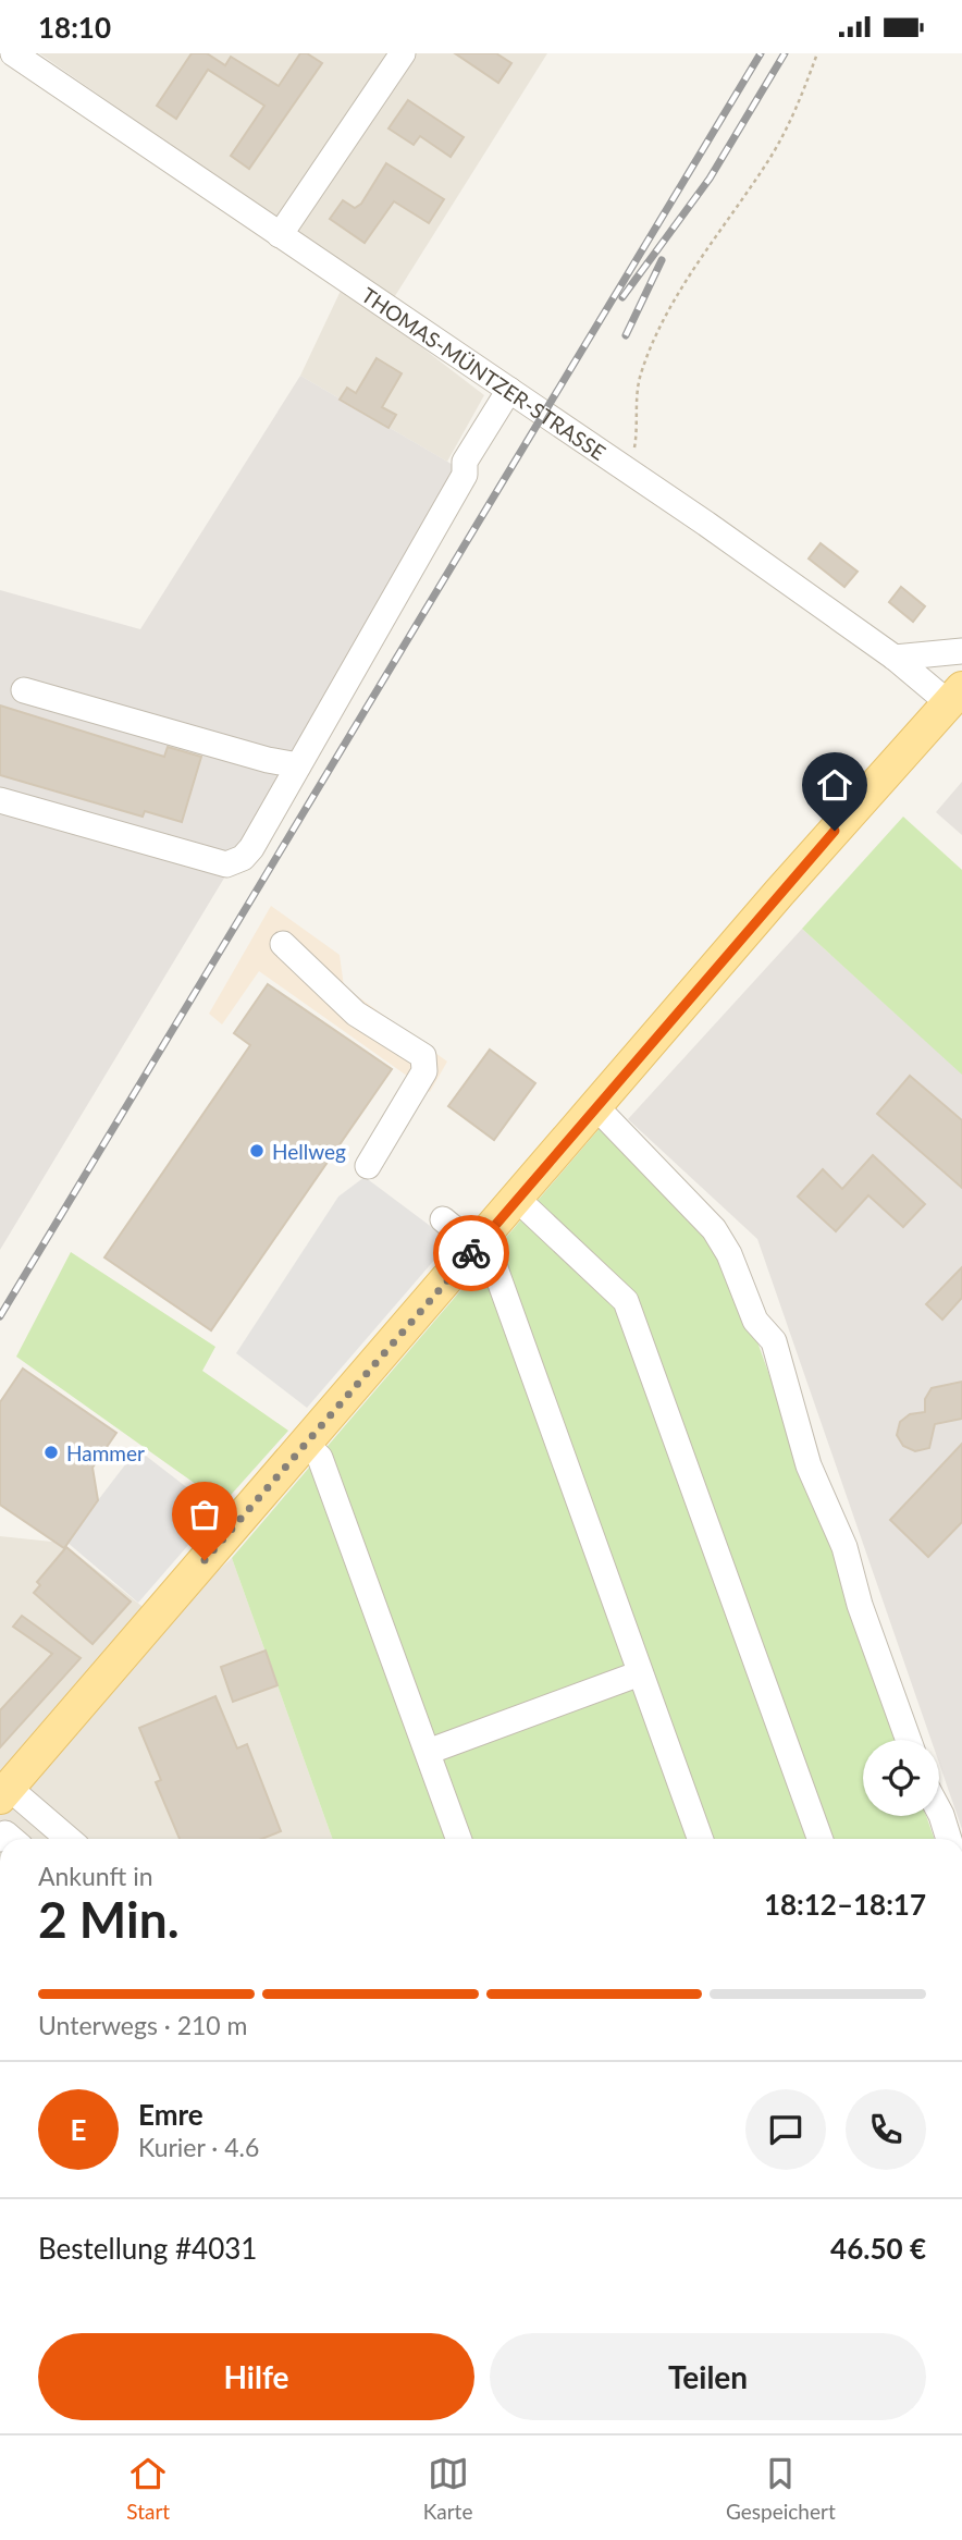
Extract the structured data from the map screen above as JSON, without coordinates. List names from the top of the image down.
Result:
{
  "streets": {
    "street": ["THOMAS-MÜNTZER-STRASSE"]
  },
  "places": ["Hellweg", "Hammer"],
  "page": {
    "status": "18:10",
    "heading": ["2 Min.", "Ankunft in", "18:12–18:17"],
    "panel": [
      "Emre",
      "Kurier · 4.6",
      "Bestellung #4031",
      "46.50 €"
    ],
    "bar": "Unterwegs · 210 m",
    "round": "E",
    "buttons": ["Hilfe", "Teilen"],
    "tabs": ["Start", "Karte", "Gespeichert"]
  }
}
